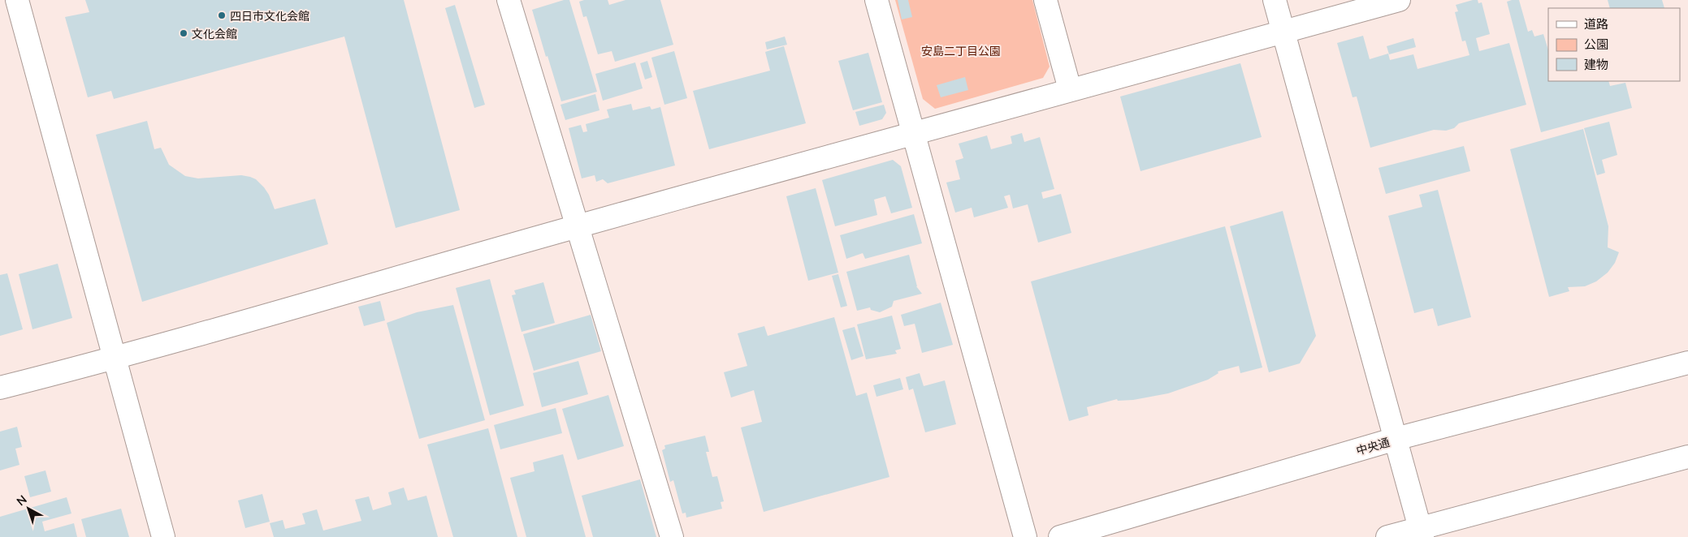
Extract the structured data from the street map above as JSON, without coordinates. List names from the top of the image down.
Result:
{
  "streets": {
    "street": ["中央通"]
  },
  "parks": ["安島二丁目公園"],
  "places": ["四日市文化会館", "文化会館"],
  "legend": ["道路", "公園", "建物"],
  "north": "top left"
}
